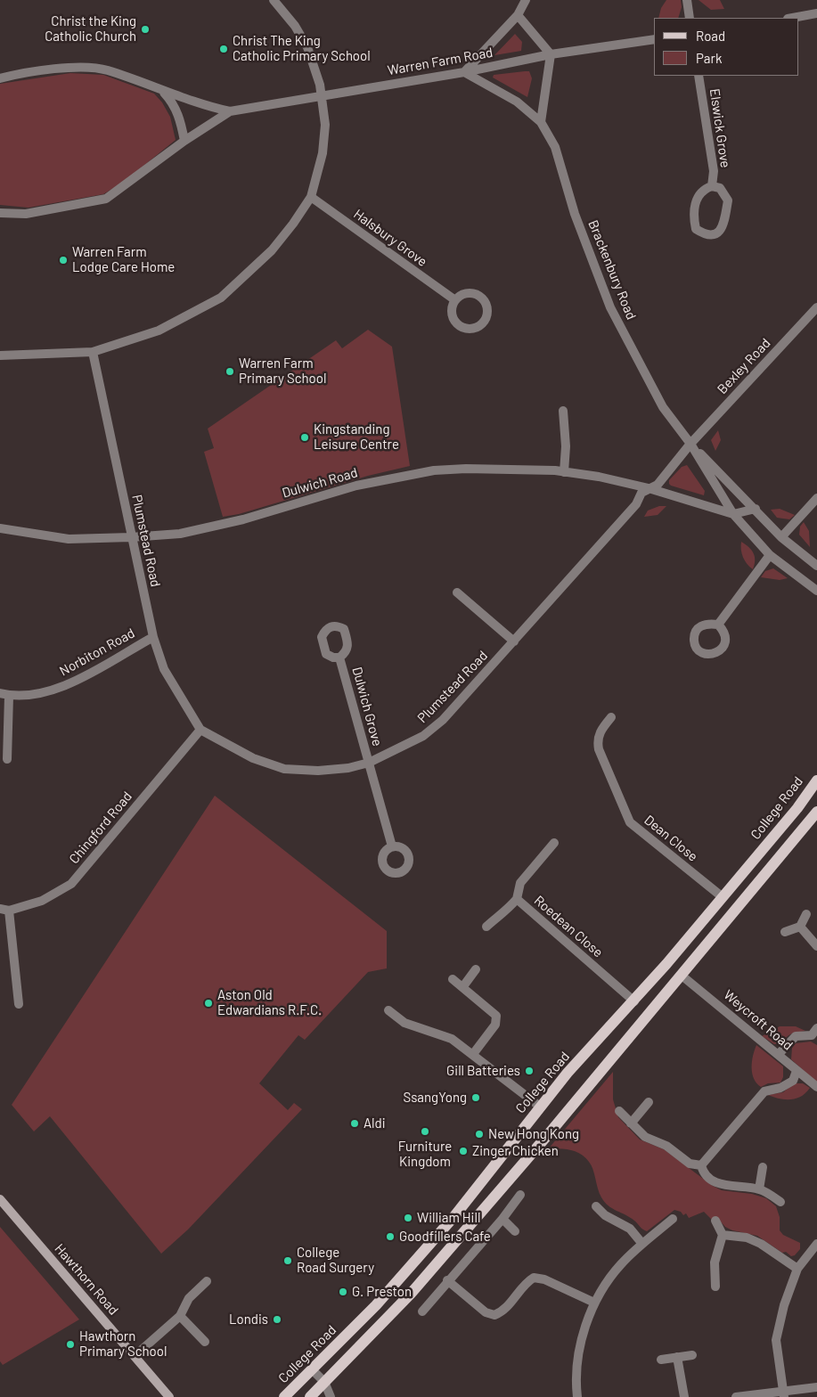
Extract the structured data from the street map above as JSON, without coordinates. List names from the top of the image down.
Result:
{
  "streets": {
    "main road": ["College Road"],
    "street": [
      "Warren Farm Road",
      "Elswick Grove",
      "Halsbury Grove",
      "Brackenbury Road",
      "Bexley Road",
      "Dulwich Road",
      "Plumstead Road",
      "Norbiton Road",
      "Dulwich Grove",
      "Chingford Road",
      "Dean Close",
      "Roedean Close",
      "Weycroft Road",
      "Hawthorn Road"
    ]
  },
  "crossings": [
    ["Warren Farm Road", "Brackenbury Road"],
    ["Brackenbury Road", "Bexley Road"],
    ["Brackenbury Road", "Plumstead Road"],
    ["Bexley Road", "Plumstead Road"],
    ["Dulwich Road", "Plumstead Road"],
    ["Plumstead Road", "Norbiton Road"],
    ["Plumstead Road", "Dulwich Grove"],
    ["Plumstead Road", "Chingford Road"],
    ["College Road", "Dean Close"],
    ["College Road", "Roedean Close"]
  ],
  "places": [
    "Christ the King Catholic Church",
    "Christ The King Catholic Primary School",
    "Warren Farm Lodge Care Home",
    "Warren Farm Primary School",
    "Kingstanding Leisure Centre",
    "Aston Old Edwardians R.F.C.",
    "Gill Batteries",
    "SsangYong",
    "Aldi",
    "Furniture Kingdom",
    "New Hong Kong",
    "Zinger Chicken",
    "William Hill",
    "Goodfillers Cafe",
    "College Road Surgery",
    "G. Preston",
    "Londis",
    "Hawthorn Primary School"
  ],
  "legend": ["Road", "Park"]
}
